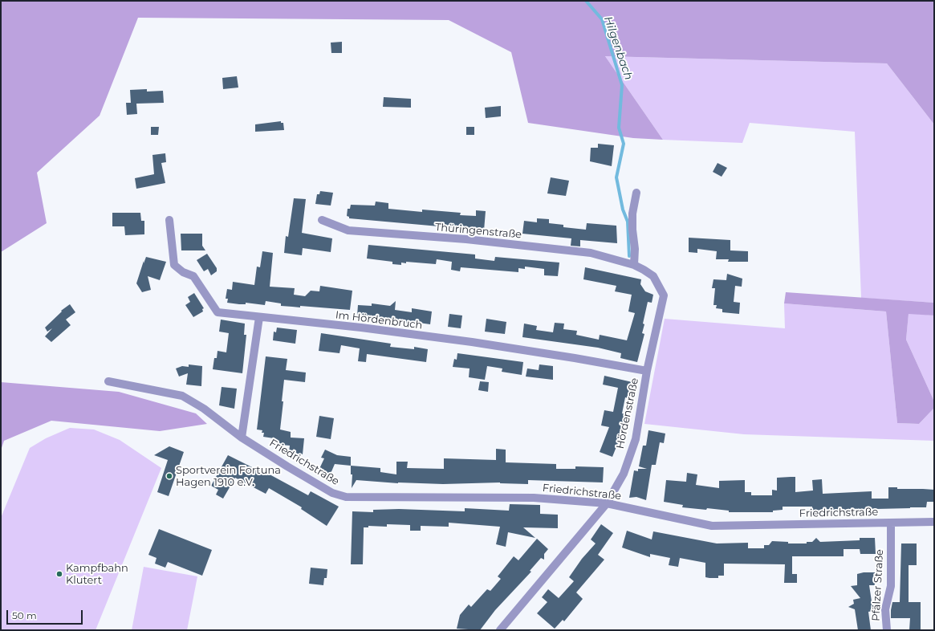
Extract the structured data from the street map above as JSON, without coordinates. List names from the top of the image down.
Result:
{
  "streets": {
    "street": [
      "Thüringenstraße",
      "Im Hördenbruch",
      "Hördenstraße",
      "Friedrichstraße",
      "Pfälzer Straße"
    ]
  },
  "crossings": [
    ["Thüringenstraße", "Hördenstraße"],
    ["Im Hördenbruch", "Hördenstraße"],
    ["Hördenstraße", "Friedrichstraße"],
    ["Friedrichstraße", "Pfälzer Straße"]
  ],
  "water": ["Hilgenbach"],
  "places": ["Sportverein Fortuna Hagen 1910 e.V.", "Kampfbahn Klutert"],
  "scale_bar": "50 m"
}
